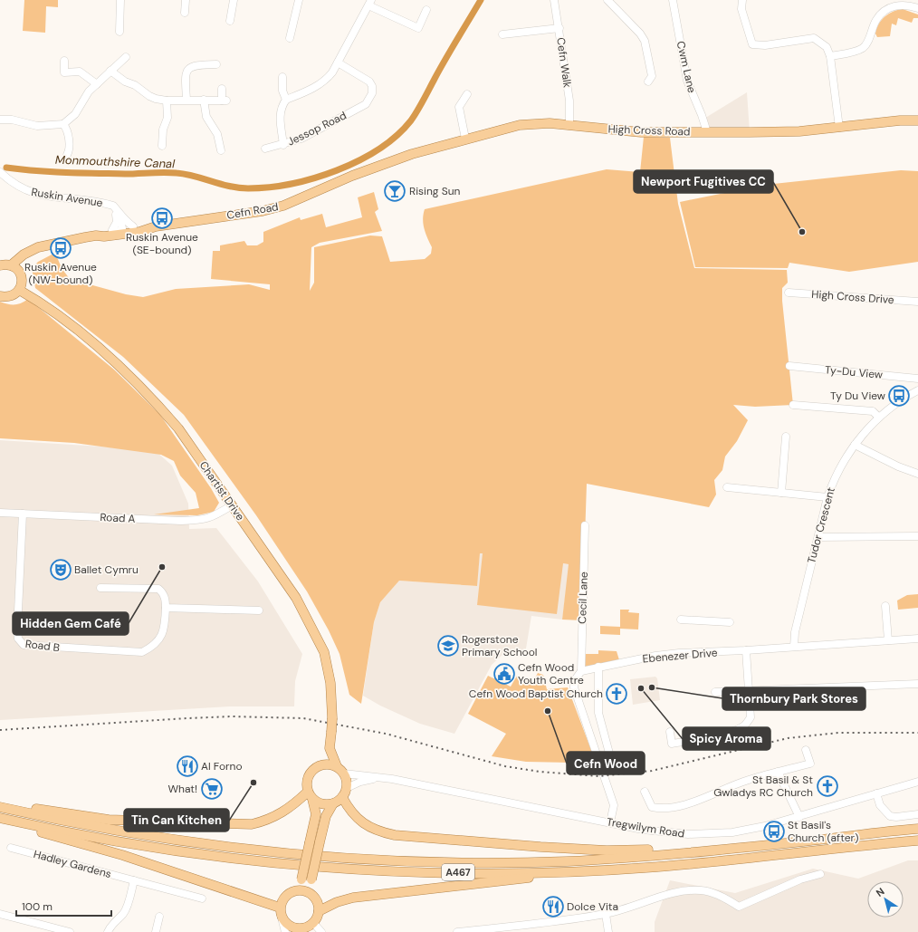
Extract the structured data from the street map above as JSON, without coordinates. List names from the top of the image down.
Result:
{
  "streets": {
    "main road": [
      "High Cross Road",
      "Cefn Road",
      "Chartist Drive",
      "A467"
    ],
    "street": [
      "Cefn Walk",
      "Cwm Lane",
      "Jessop Road",
      "Ruskin Avenue",
      "High Cross Drive",
      "Ty-Du View",
      "Road A",
      "Tudor Crescent",
      "Cecil Lane",
      "Road B",
      "Ebenezer Drive",
      "Tregwilym Road",
      "Hadley Gardens"
    ]
  },
  "crossings": [
    ["Cefn Walk", "High Cross Road"],
    ["Cwm Lane", "High Cross Road"],
    ["High Cross Road", "Cefn Road"],
    ["Ruskin Avenue", "Cefn Road"],
    ["Chartist Drive", "Road A"],
    ["Chartist Drive", "Tregwilym Road"],
    ["Road A", "Road B"],
    ["Tudor Crescent", "Ebenezer Drive"],
    ["Cecil Lane", "Ebenezer Drive"]
  ],
  "water": ["Monmouthshire Canal"],
  "places": {
    "bar": ["Rising Sun"],
    "bus stop": [
      "Ruskin Avenue (SE-bound)",
      "Ruskin Avenue (NW-bound)",
      "Ty Du View",
      "St Basil's Church (after)"
    ],
    "other": [
      "Newport Fugitives CC",
      "Hidden Gem Café",
      "Thornbury Park Stores",
      "Spicy Aroma",
      "Cefn Wood",
      "Tin Can Kitchen"
    ],
    "theatre": ["Ballet Cymru"],
    "school or university": ["Rogerstone Primary School"],
    "public building": ["Cefn Wood Youth Centre"],
    "church": ["Cefn Wood Baptist Church", "St Basil & St Gwladys RC Church"],
    "restaurant": ["Al Forno", "Dolce Vita"],
    "supermarket": ["What!"]
  },
  "scale_bar": "100 m",
  "north": "top left"
}
